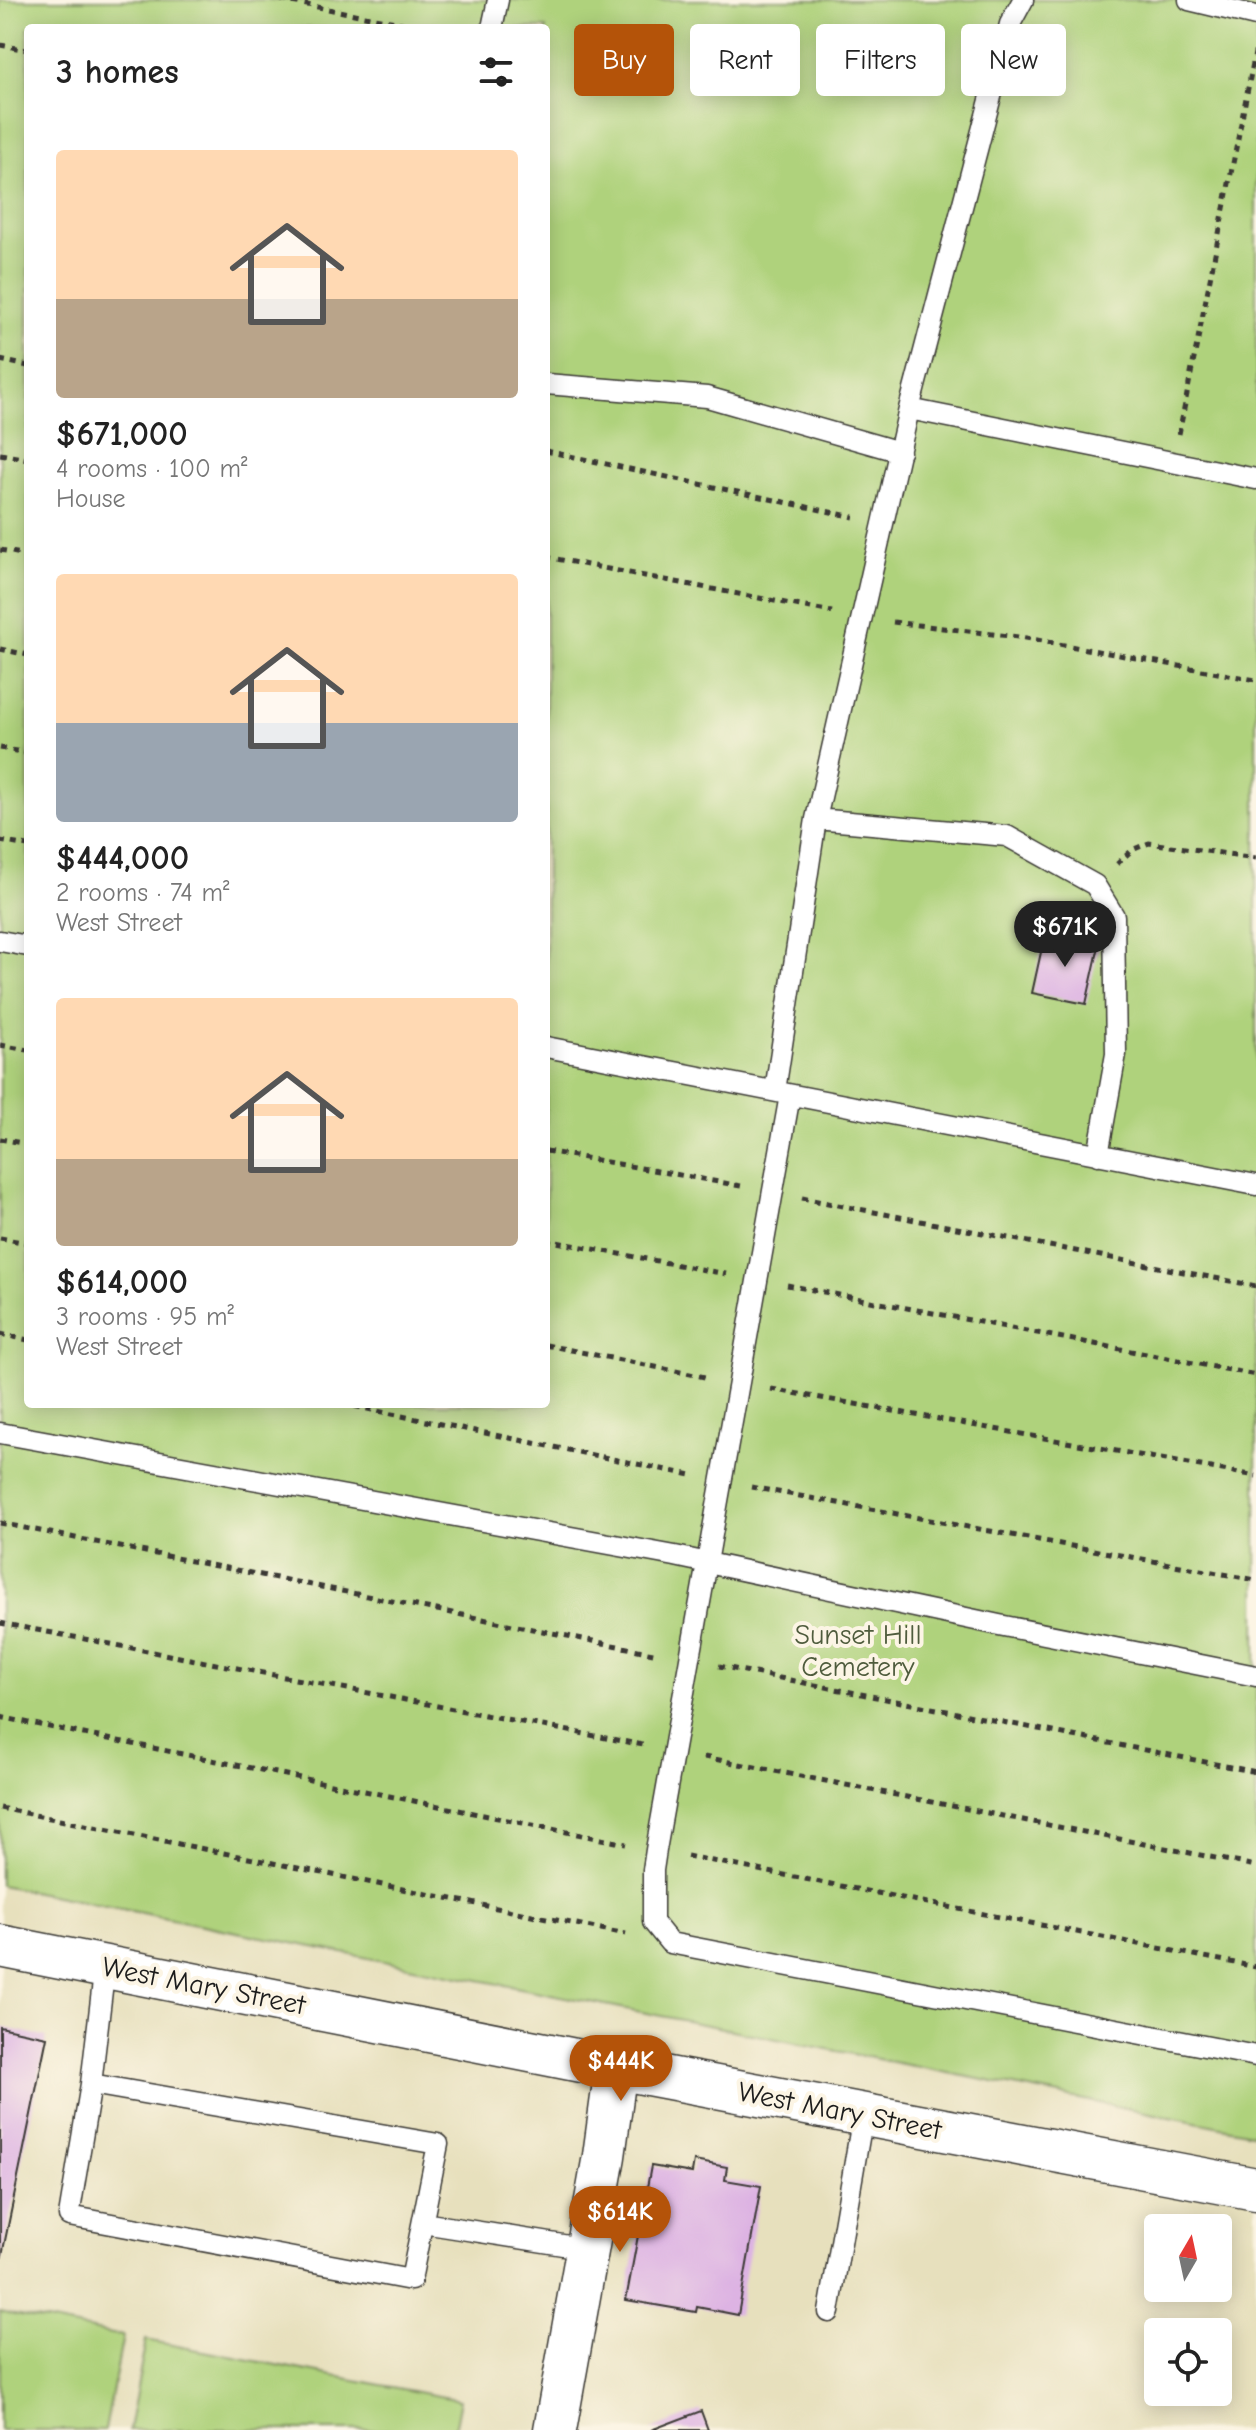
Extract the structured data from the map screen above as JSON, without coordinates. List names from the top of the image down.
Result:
{
  "streets": {
    "street": ["West Mary Street"]
  },
  "parks": ["Sunset Hill Cemetery"],
  "north": "top",
  "page": {
    "chip": [
      "Buy",
      "Rent",
      "Filters",
      "New"
    ],
    "heading": "3 homes",
    "list": [
      {
        "name": "$671,000",
        "note": "4 rooms · 100 m² · House"
      },
      {
        "name": "$444,000",
        "note": "2 rooms · 74 m² · West Street"
      },
      {
        "name": "$614,000",
        "note": "3 rooms · 95 m² · West Street"
      }
    ],
    "price": ["$671K", "$444K", "$614K"]
  }
}
